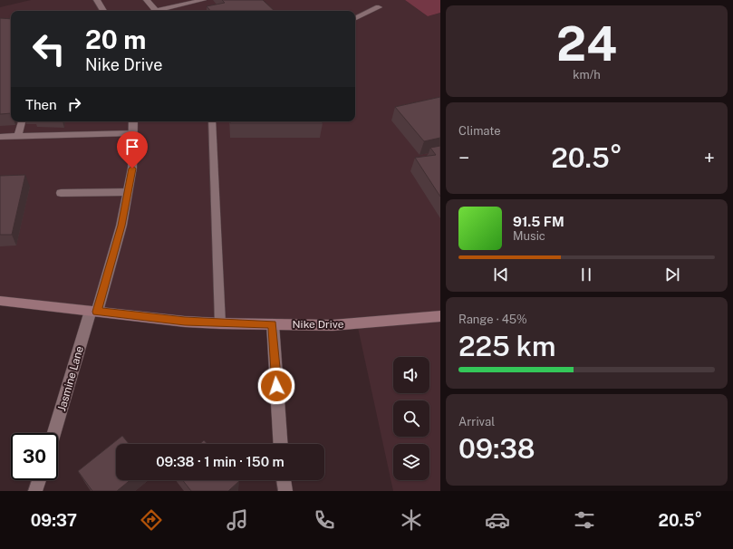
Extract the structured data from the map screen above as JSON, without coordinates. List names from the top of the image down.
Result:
{
  "streets": {
    "street": ["Nike Drive", "Jasmine Lane"]
  },
  "crossings": [
    ["Nike Drive", "Jasmine Lane"]
  ],
  "page": {
    "tile": [
      ["24", "km/h"],
      "Climate",
      ["Range · 45%", "225 km"],
      ["Arrival", "09:38"]
    ],
    "turn": ["20 m", "Nike Drive"],
    "then": "Then",
    "heat": ["−", "20.5°", "+"],
    "song": ["91.5 FM", "Music"],
    "limit": "30",
    "trip": "09:38 · 1 min · 150 m",
    "tabs": ["09:37", "20.5°"]
  }
}
